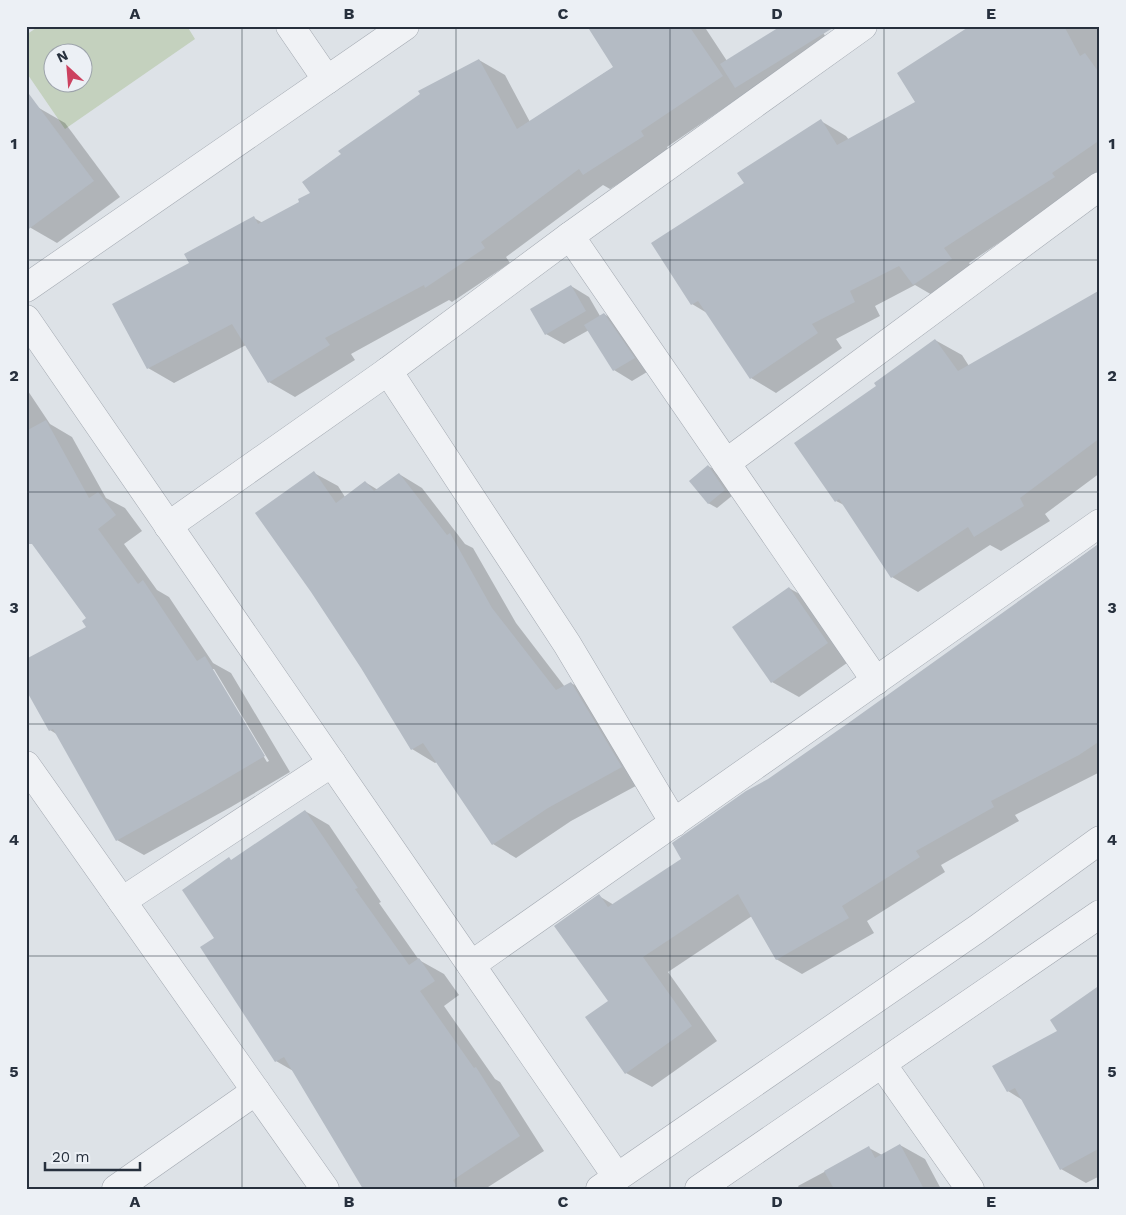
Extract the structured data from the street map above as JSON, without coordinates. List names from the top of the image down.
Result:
{
  "scale_bar": "20 m",
  "north": "top left",
  "grid": {
    "columns": [
      "A",
      "B",
      "C",
      "D",
      "E"
    ],
    "rows": [
      "1",
      "2",
      "3",
      "4",
      "5"
    ]
  }
}
